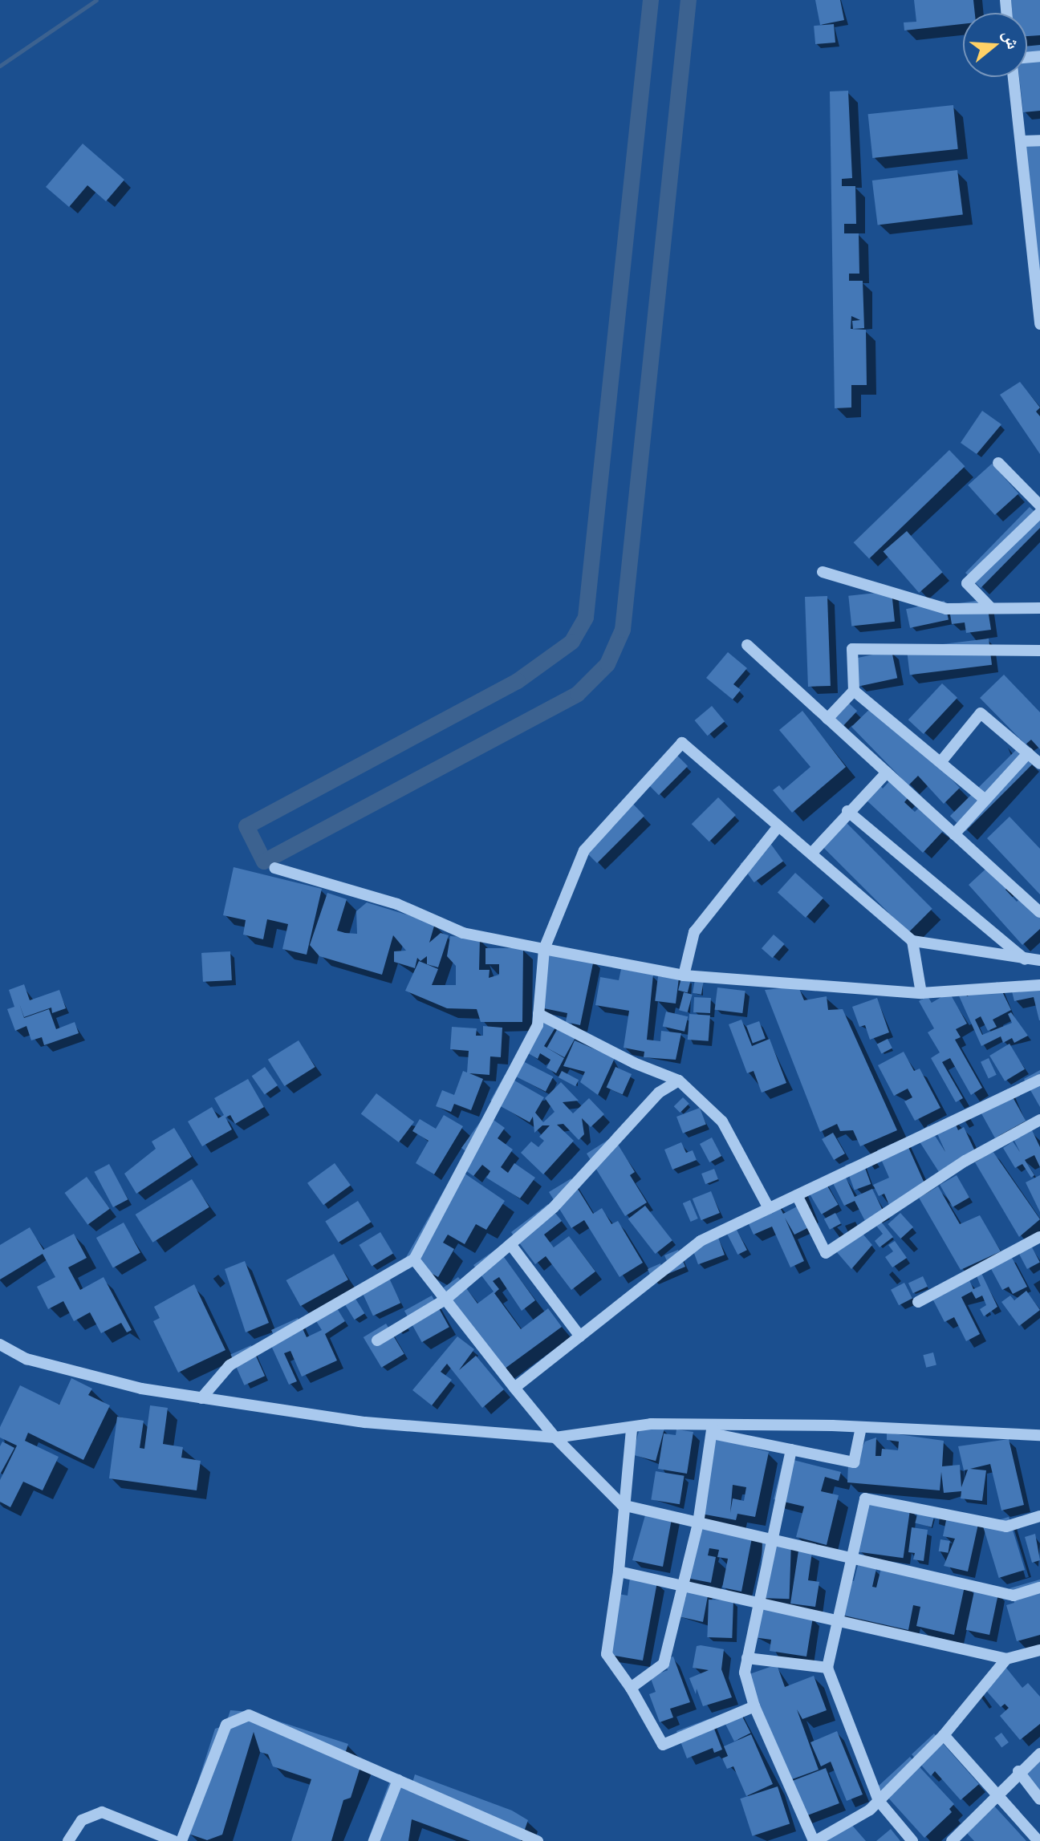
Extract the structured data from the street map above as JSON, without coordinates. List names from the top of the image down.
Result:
{
  "north": "right"
}
